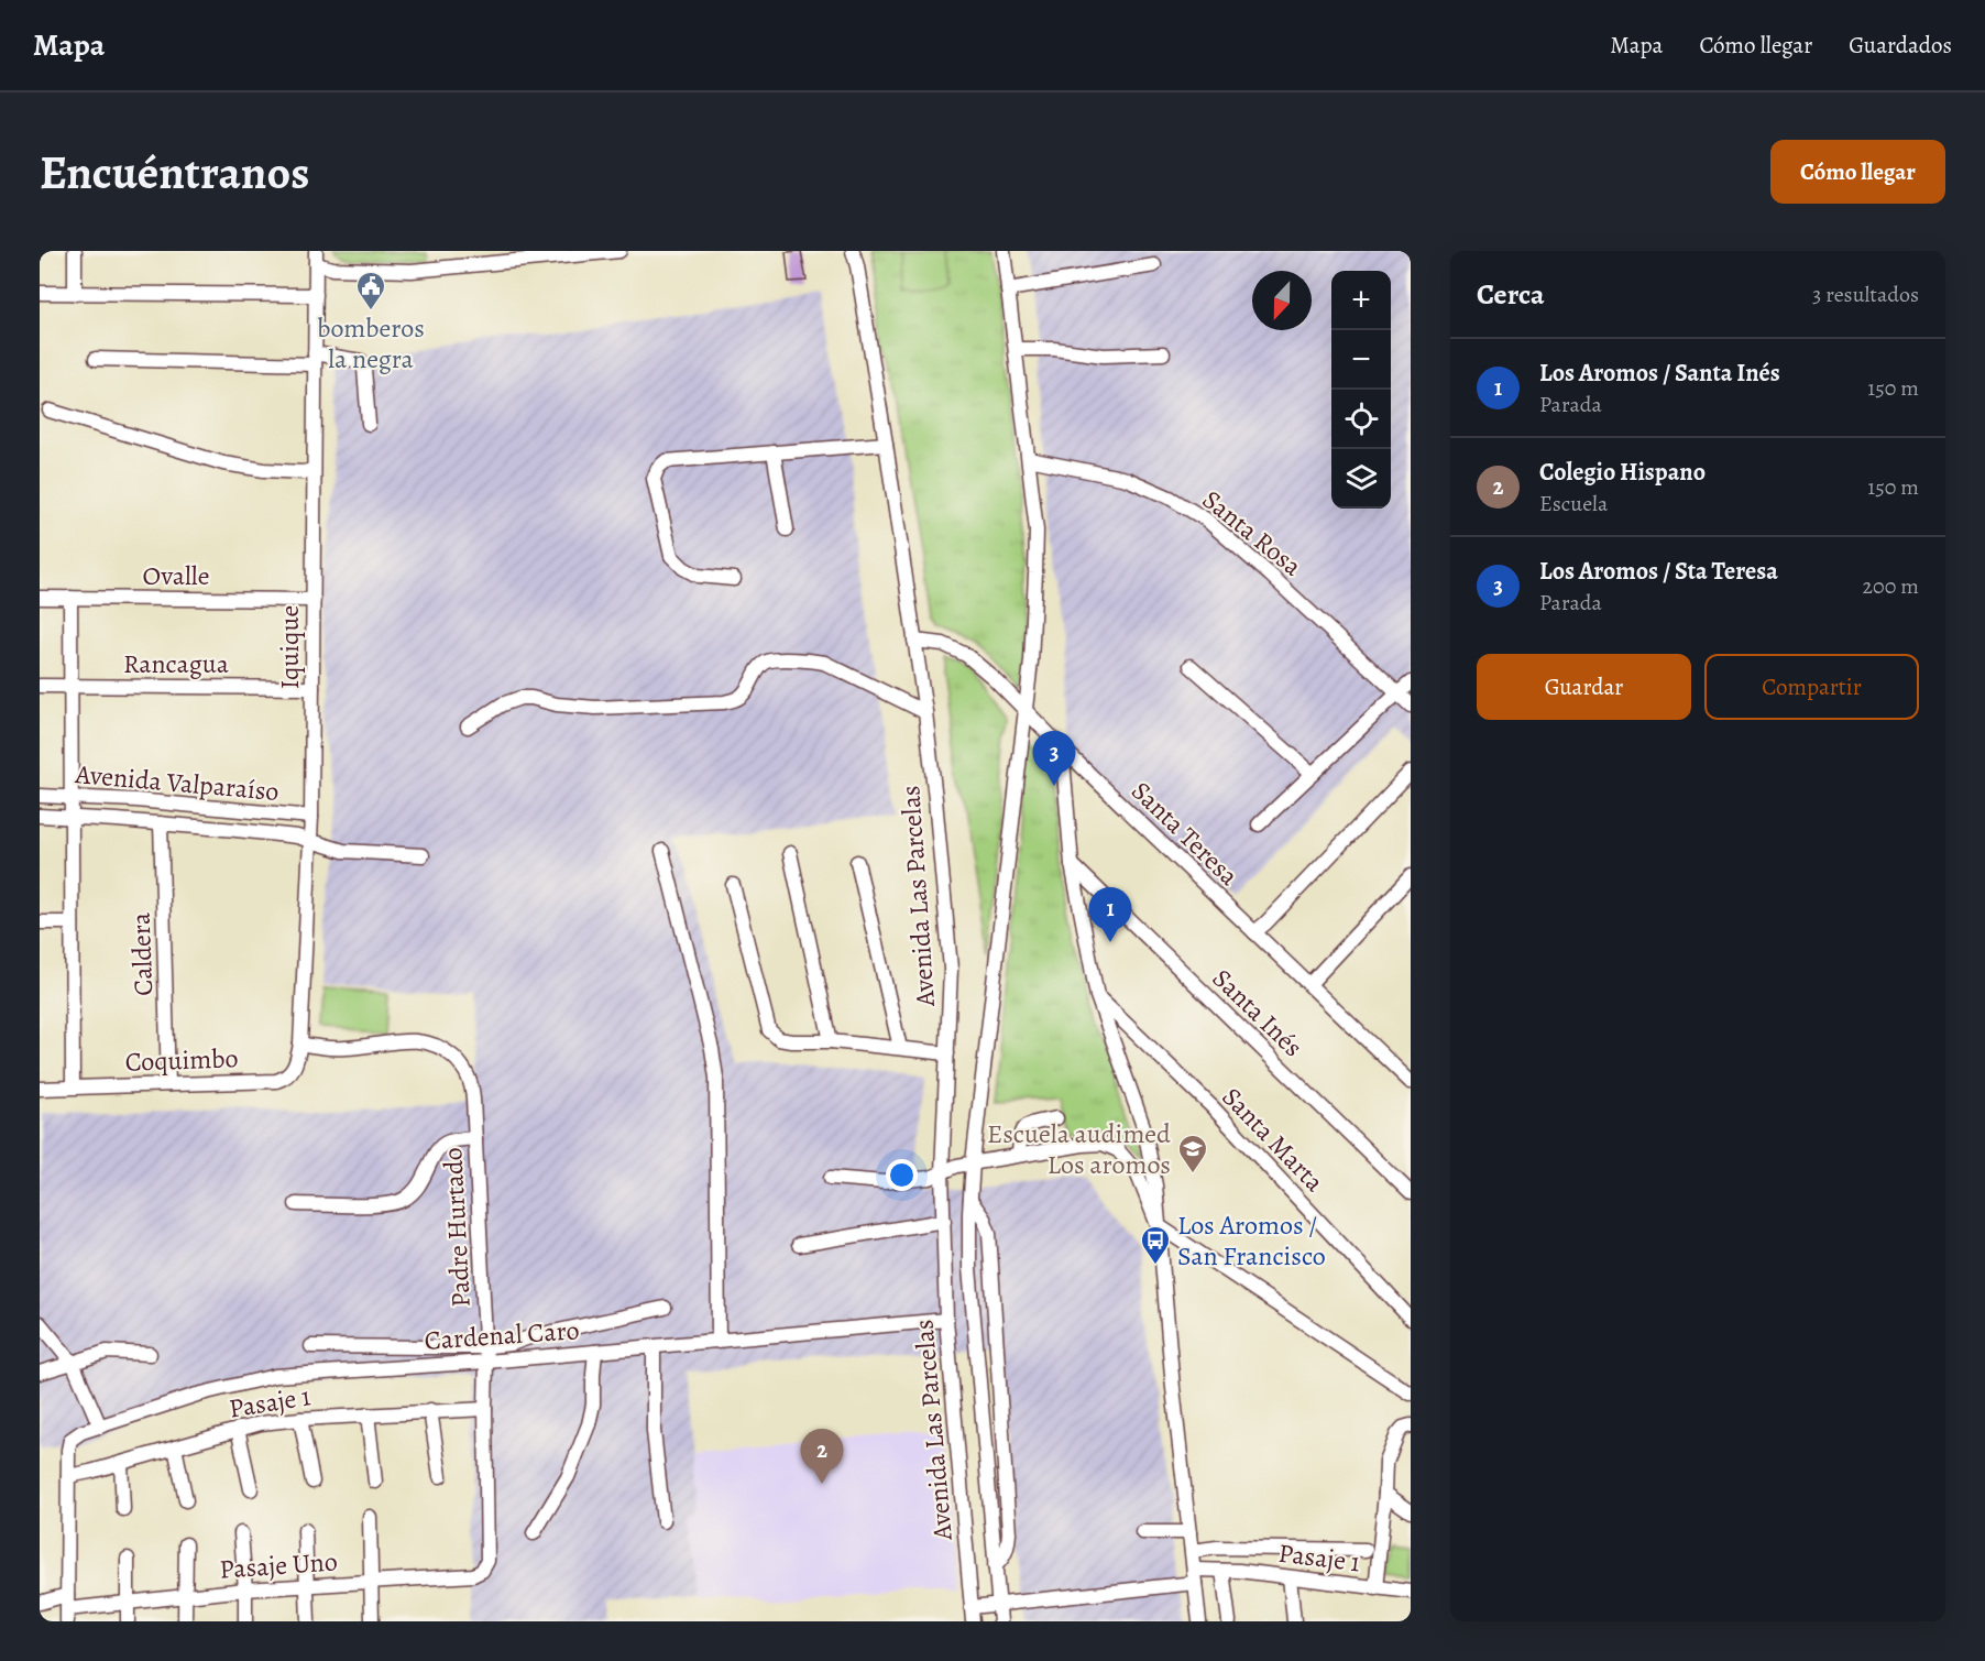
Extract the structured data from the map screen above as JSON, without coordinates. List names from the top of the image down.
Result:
{
  "streets": {
    "street": [
      "Santa Rosa",
      "Ovalle",
      "Iquique",
      "Rancagua",
      "Avenida Valparaíso",
      "Santa Teresa",
      "Avenida Las Parcelas",
      "Caldera",
      "Santa Inés",
      "Coquimbo",
      "Santa Marta",
      "Padre Hurtado",
      "Cardenal Caro",
      "Pasaje 1",
      "Pasaje Uno"
    ]
  },
  "crossings": [
    ["Santa Rosa", "Avenida Las Parcelas"],
    ["Ovalle", "Iquique"],
    ["Iquique", "Rancagua"],
    ["Iquique", "Avenida Valparaíso"],
    ["Iquique", "Coquimbo"],
    ["Iquique", "Padre Hurtado"],
    ["Avenida Valparaíso", "Caldera"],
    ["Santa Teresa", "Avenida Las Parcelas"],
    ["Avenida Las Parcelas", "Cardenal Caro"],
    ["Avenida Las Parcelas", "Pasaje 1"],
    ["Caldera", "Coquimbo"],
    ["Coquimbo", "Padre Hurtado"],
    ["Padre Hurtado", "Cardenal Caro"],
    ["Padre Hurtado", "Pasaje 1"],
    ["Padre Hurtado", "Pasaje Uno"],
    ["Cardenal Caro", "Pasaje 1"]
  ],
  "places": {
    "public building": ["bomberos la negra"],
    "school or university": ["Escuela audimed Los aromos"],
    "bus stop": ["Los Aromos / San Francisco"]
  },
  "north": "bottom",
  "page": {
    "header": "Mapa",
    "nav": ["Mapa", "Cómo llegar", "Guardados"],
    "buttons": [
      "Cómo llegar",
      ["Guardar", "Compartir"]
    ],
    "title": "Encuéntranos",
    "heading": ["Cerca", "3 resultados"],
    "map_buttons": ["+", "−"],
    "list": [
      {
        "mark": "1",
        "name": "Los Aromos / Santa Inés",
        "note": "Parada",
        "value": "150 m"
      },
      {
        "mark": "2",
        "name": "Colegio Hispano",
        "note": "Escuela",
        "value": "150 m"
      },
      {
        "mark": "3",
        "name": "Los Aromos / Sta Teresa",
        "note": "Parada",
        "value": "200 m"
      }
    ],
    "pins": ["3", "1", "2"]
  }
}
